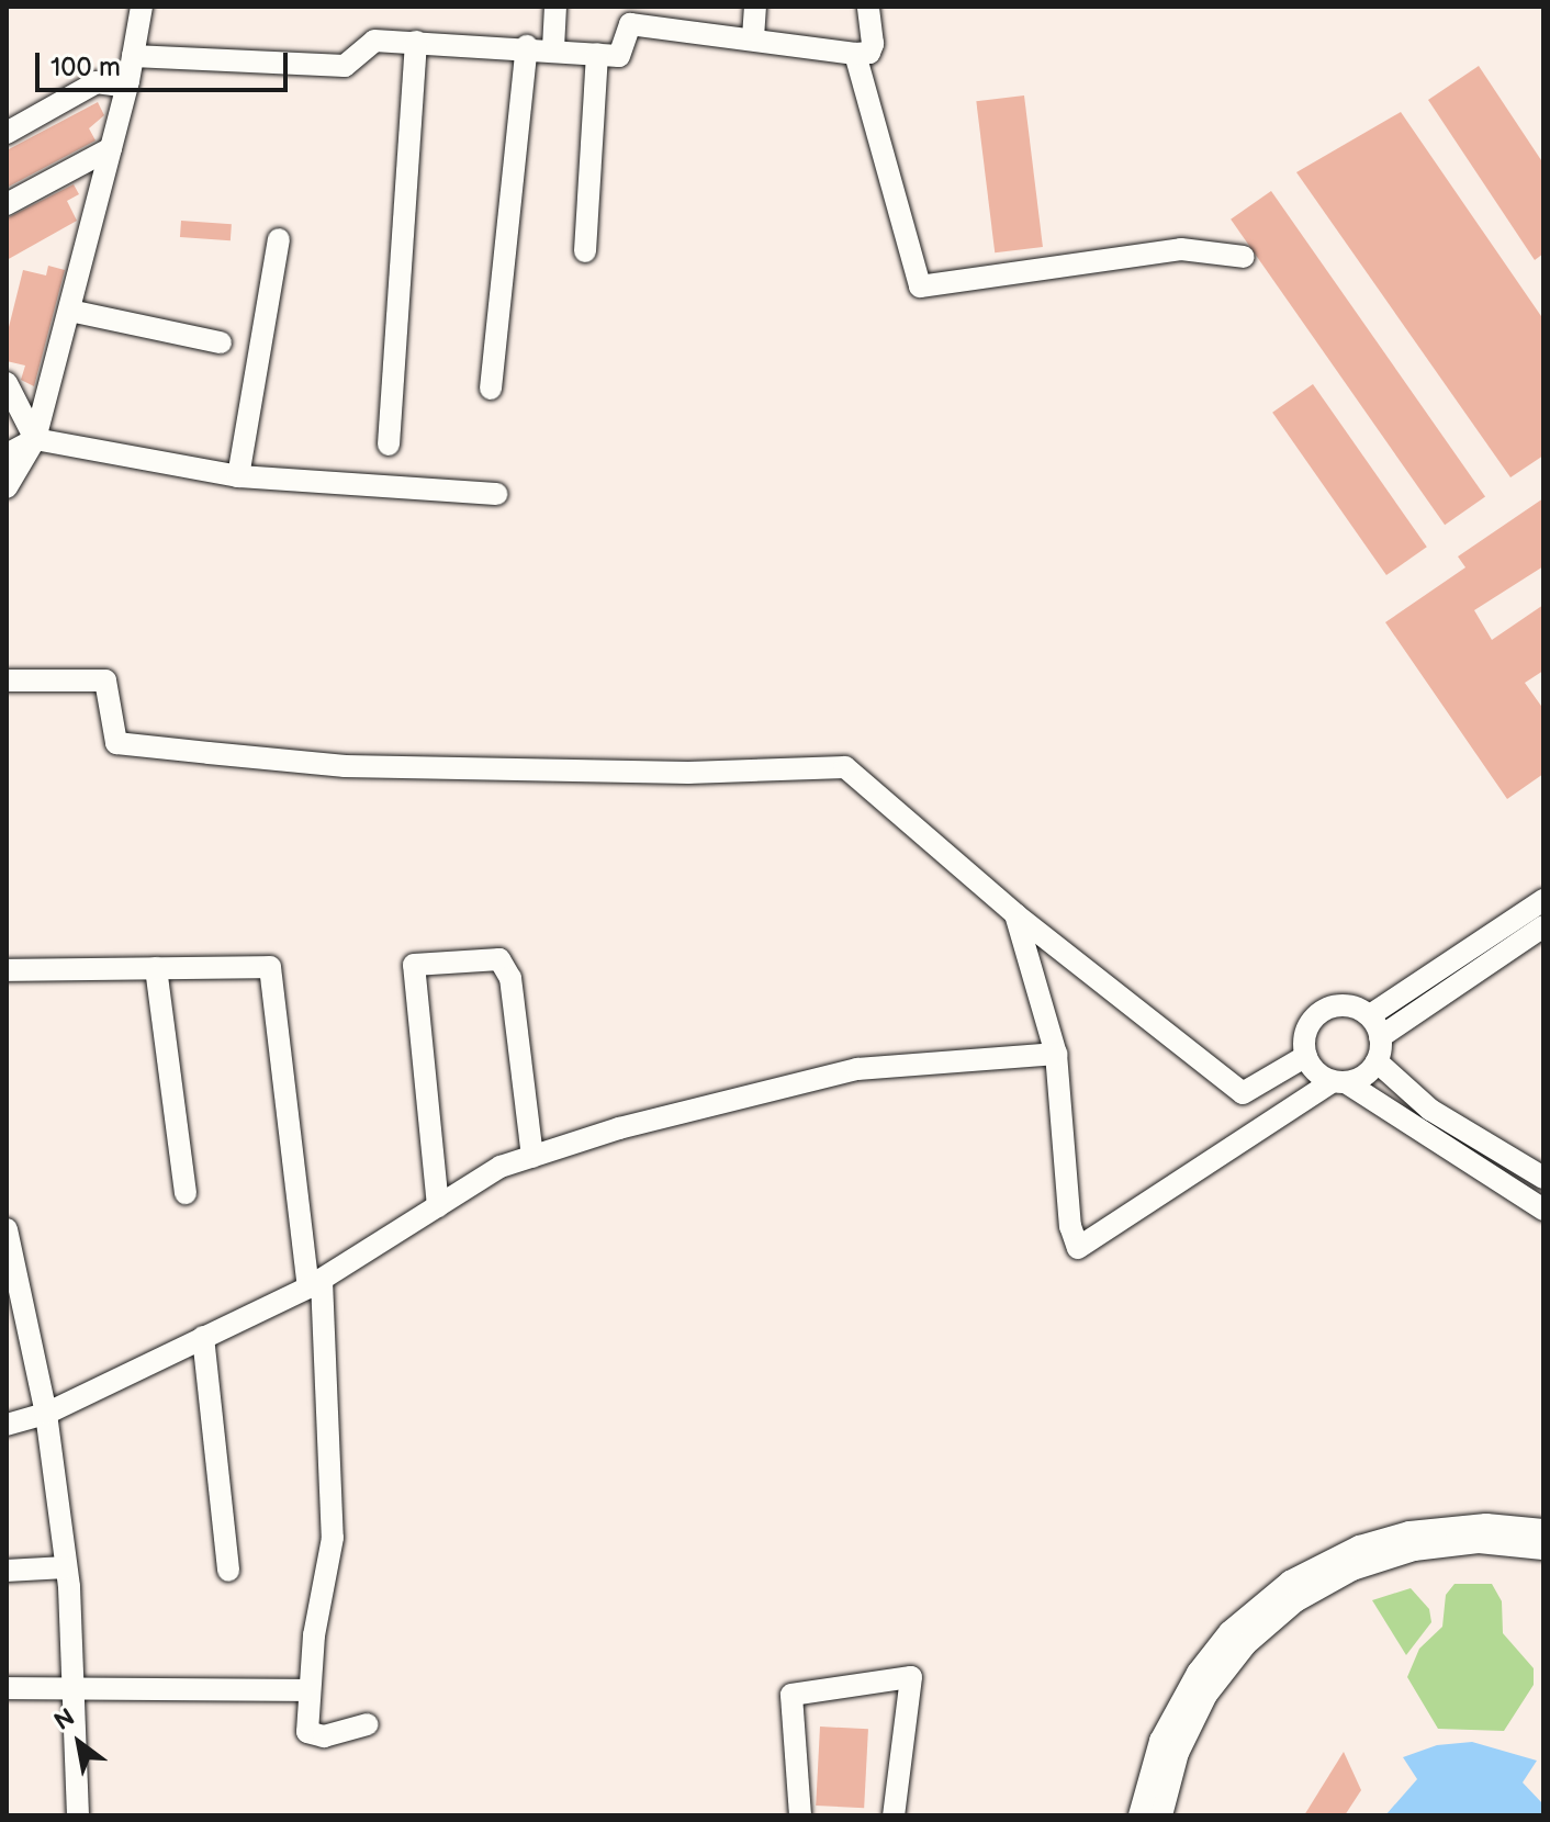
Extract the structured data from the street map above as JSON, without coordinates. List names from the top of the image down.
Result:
{
  "scale_bar": "100 m",
  "north": "top left"
}
